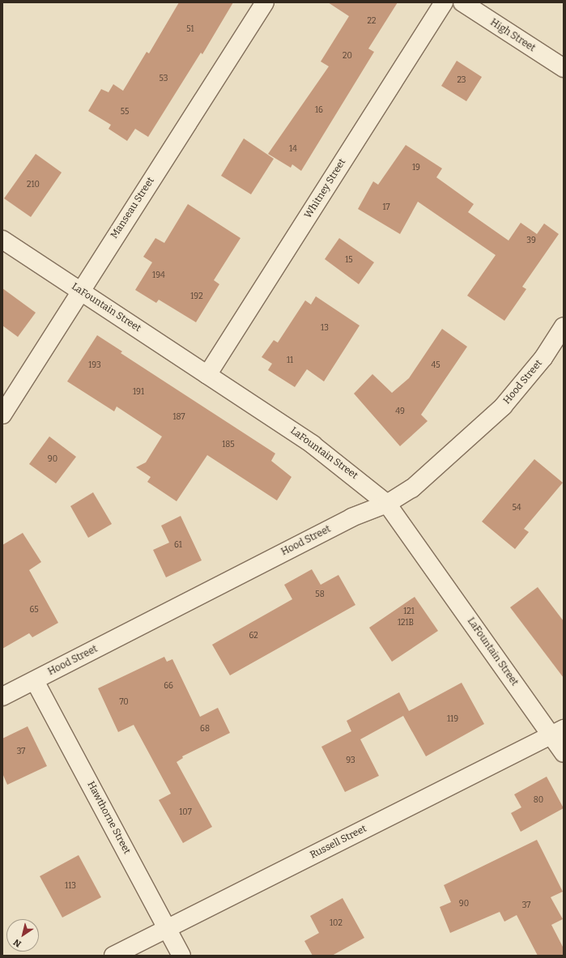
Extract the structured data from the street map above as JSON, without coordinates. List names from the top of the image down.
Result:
{
  "streets": {
    "street": [
      "High Street",
      "Whitney Street",
      "Manseau Street",
      "LaFountain Street",
      "Hood Street",
      "Hawthorne Street",
      "Russell Street"
    ]
  },
  "crossings": [
    ["Whitney Street", "LaFountain Street"],
    ["Manseau Street", "LaFountain Street"],
    ["LaFountain Street", "Hood Street"],
    ["LaFountain Street", "Russell Street"],
    ["Hood Street", "Hawthorne Street"],
    ["Hawthorne Street", "Russell Street"]
  ],
  "house_numbers": [
    "22",
    "51",
    "20",
    "53",
    "23",
    "16",
    "55",
    "14",
    "19",
    "210",
    "17",
    "39",
    "15",
    "194",
    "192",
    "13",
    "11",
    "193",
    "45",
    "191",
    "49",
    "187",
    "185",
    "90",
    "54",
    "61",
    "58",
    "65",
    "121",
    "121B",
    "62",
    "66",
    "70",
    "119",
    "68",
    "37",
    "93",
    "80",
    "107",
    "113",
    "90",
    "37",
    "102"
  ],
  "north": "bottom left"
}
